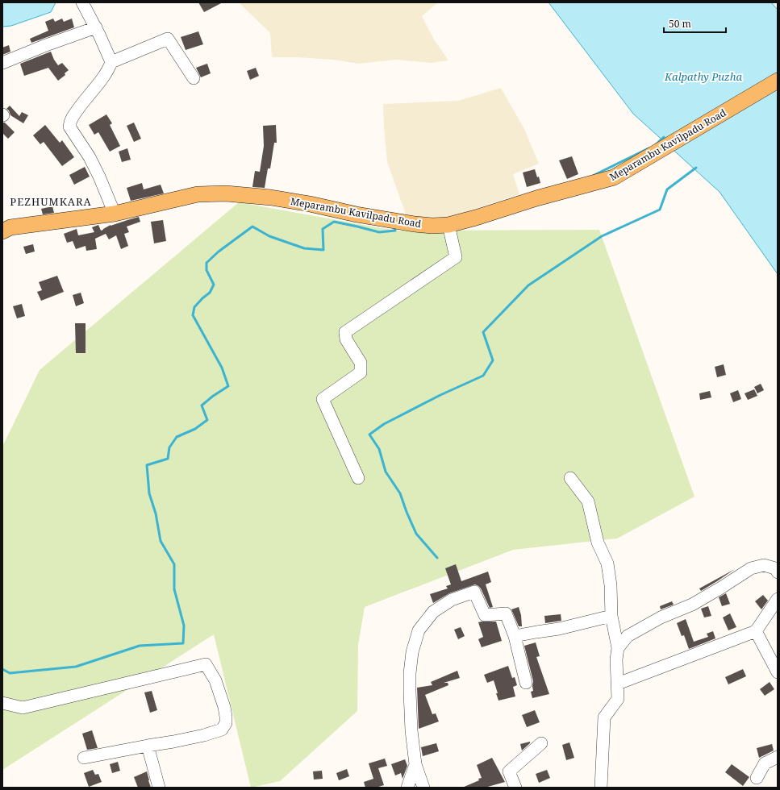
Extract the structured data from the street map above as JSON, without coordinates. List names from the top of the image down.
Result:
{
  "streets": {
    "main road": ["Meparambu Kavilpadu Road"]
  },
  "districts": ["PEZHUMKARA"],
  "water": ["Kalpathy Puzha"],
  "scale_bar": "50 m"
}
